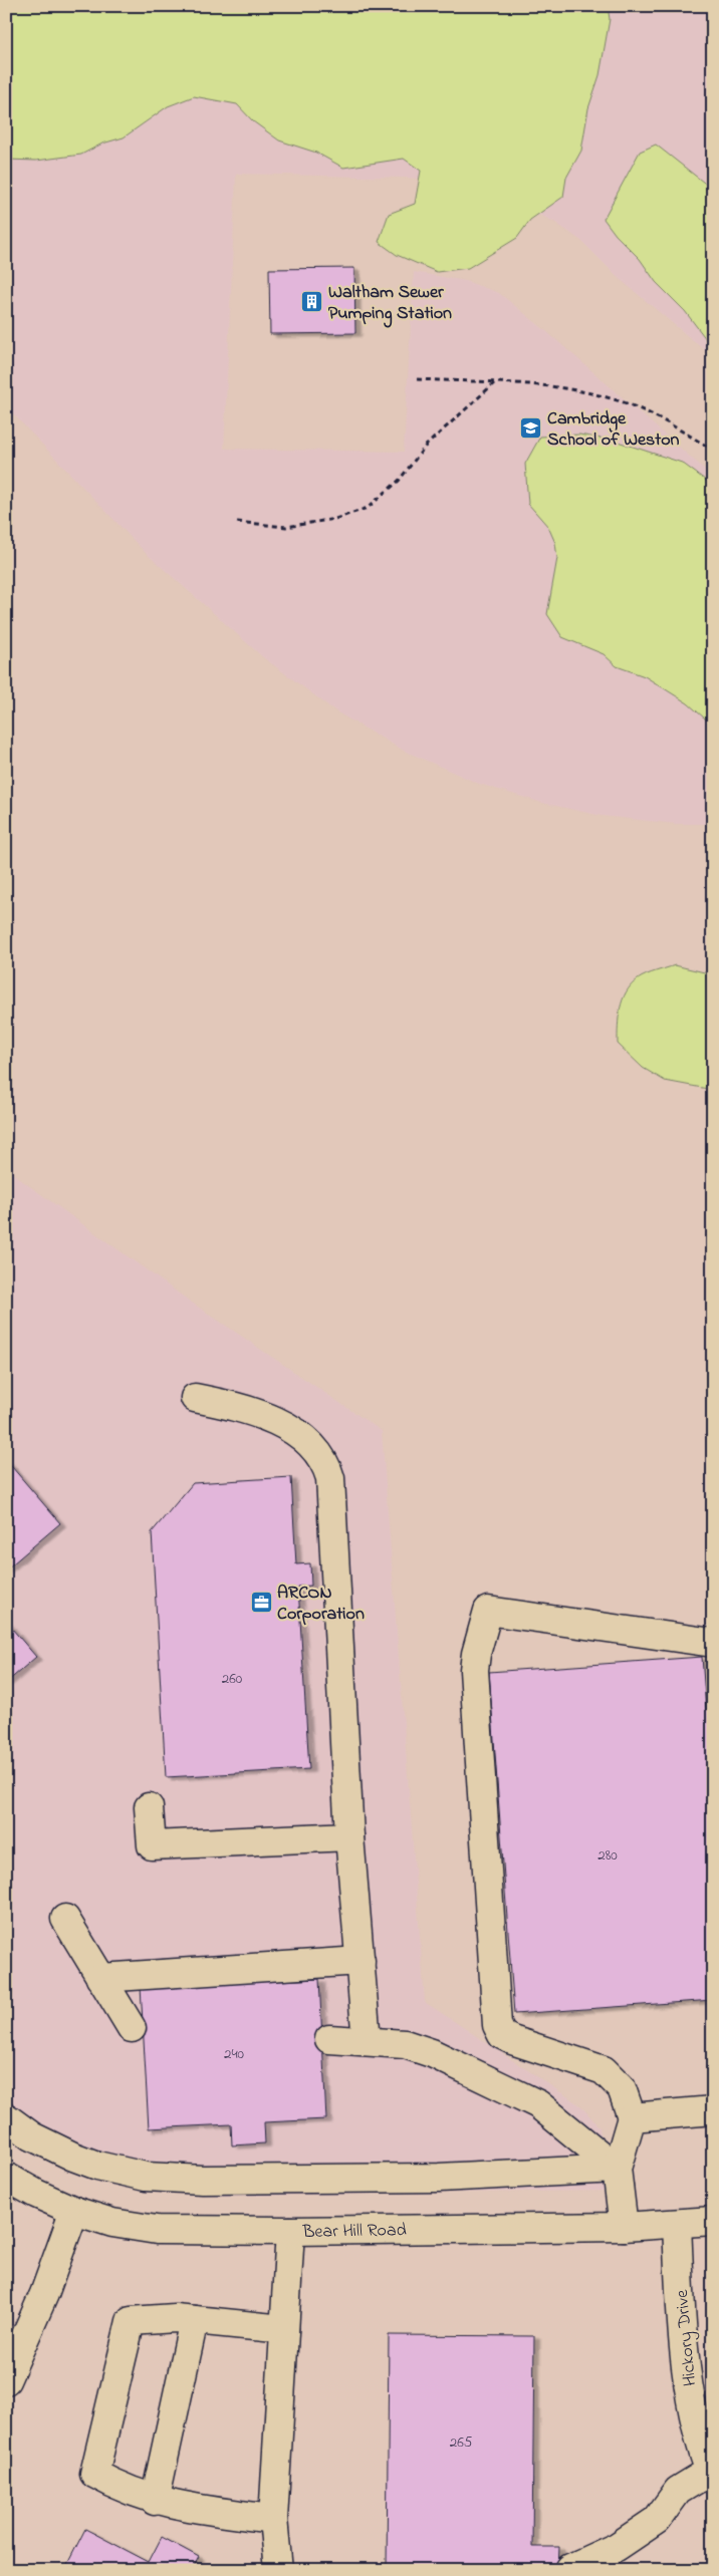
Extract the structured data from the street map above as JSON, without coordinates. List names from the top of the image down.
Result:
{
  "streets": {
    "street": ["Bear Hill Road", "Hickory Drive"]
  },
  "crossings": [
    ["Bear Hill Road", "Hickory Drive"]
  ],
  "places": {
    "building": ["Waltham Sewer Pumping Station"],
    "school or university": ["Cambridge School of Weston"],
    "office": ["ARCON Corporation"]
  },
  "house_numbers": [
    "260",
    "280",
    "240",
    "265"
  ]
}
